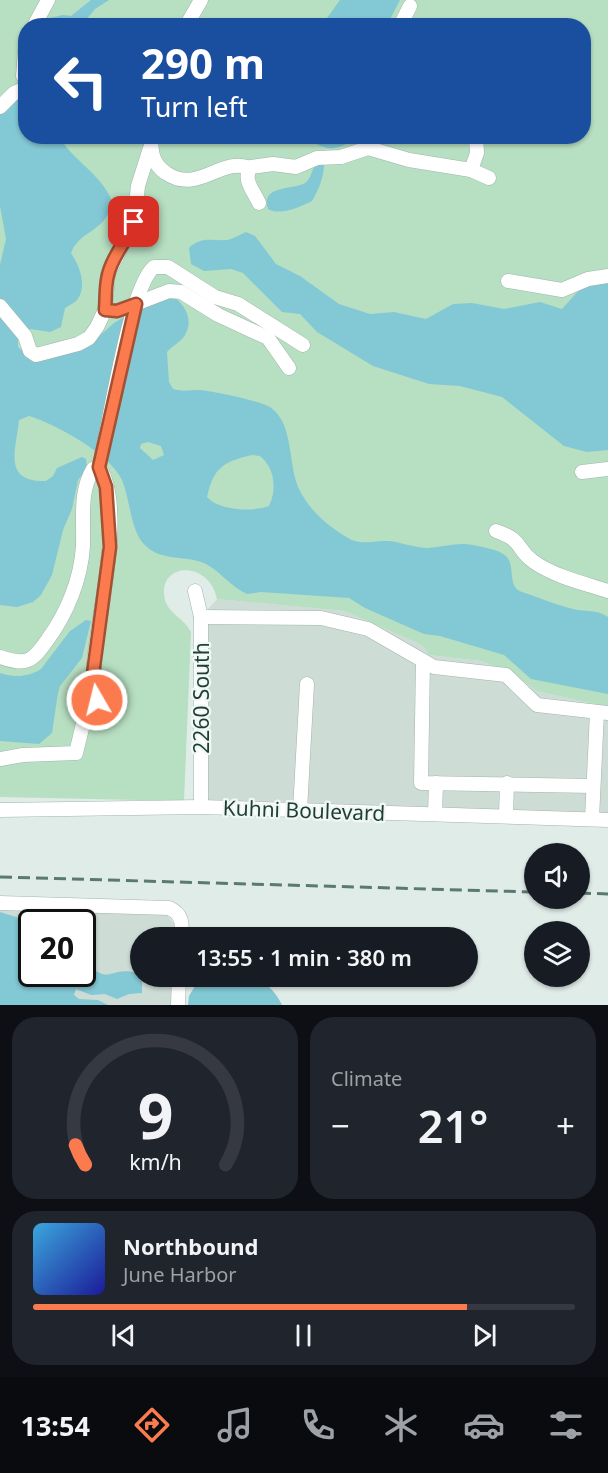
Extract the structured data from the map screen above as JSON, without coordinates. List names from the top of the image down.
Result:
{
  "streets": {
    "street": ["2260 South", "Kuhni Boulevard"]
  },
  "crossings": [
    ["2260 South", "Kuhni Boulevard"]
  ],
  "page": {
    "turn": ["290 m", "Turn left"],
    "limit": "20",
    "trip": "13:55 · 1 min · 380 m",
    "tile": "Climate",
    "heat": ["−", "21°", "+"],
    "song": ["Northbound", "June Harbor"],
    "tabs": "13:54",
    "gauge": ["9", "km/h"]
  }
}
